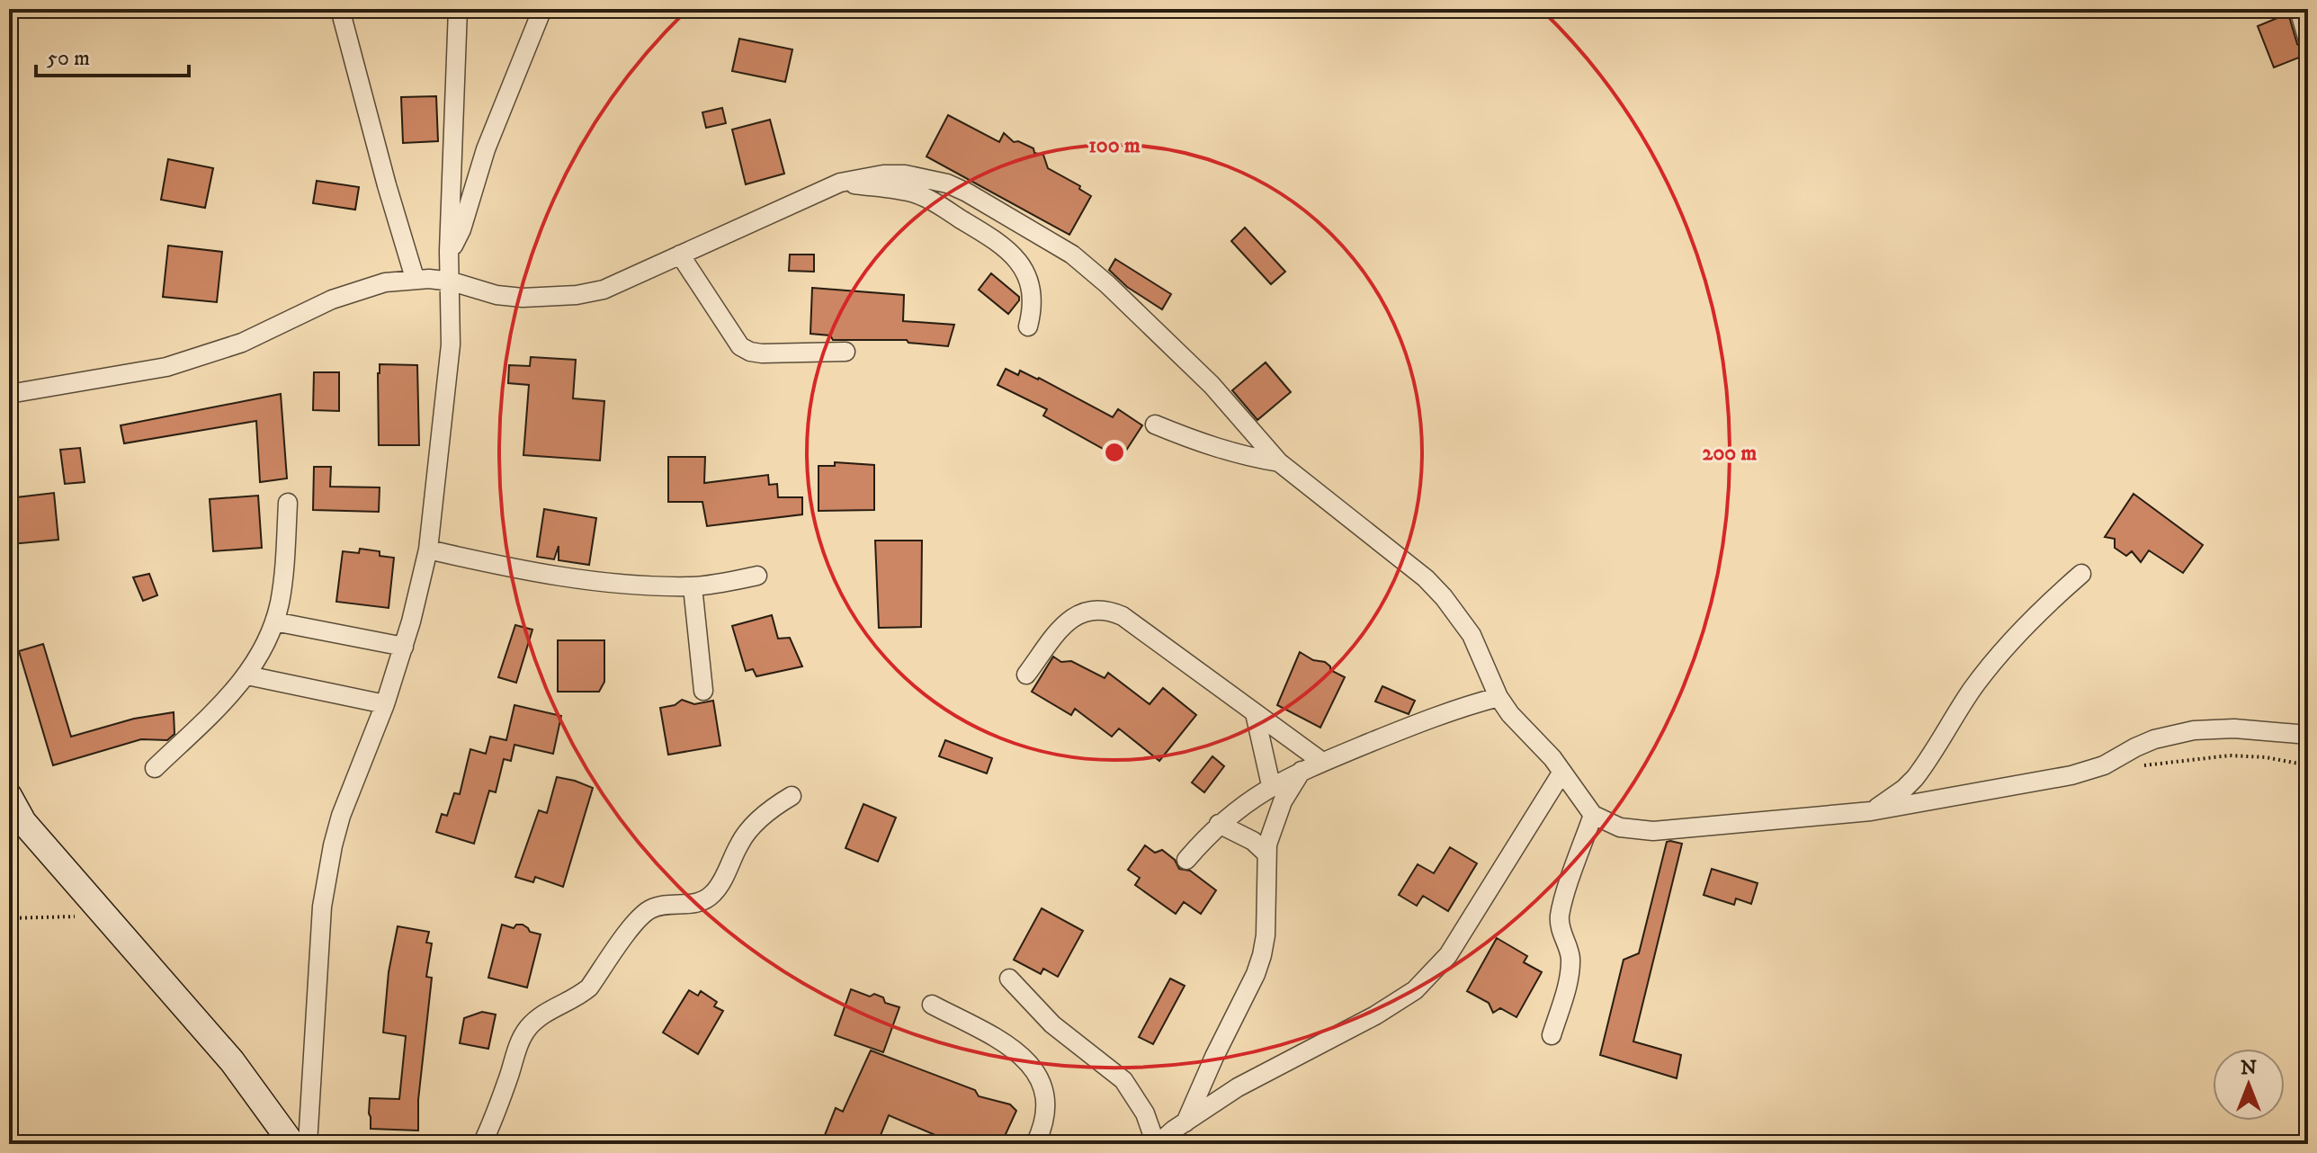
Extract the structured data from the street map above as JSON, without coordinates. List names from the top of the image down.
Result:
{
  "scale_bar": "50 m",
  "north": "top",
  "rings": ["100 m", "200 m"]
}
